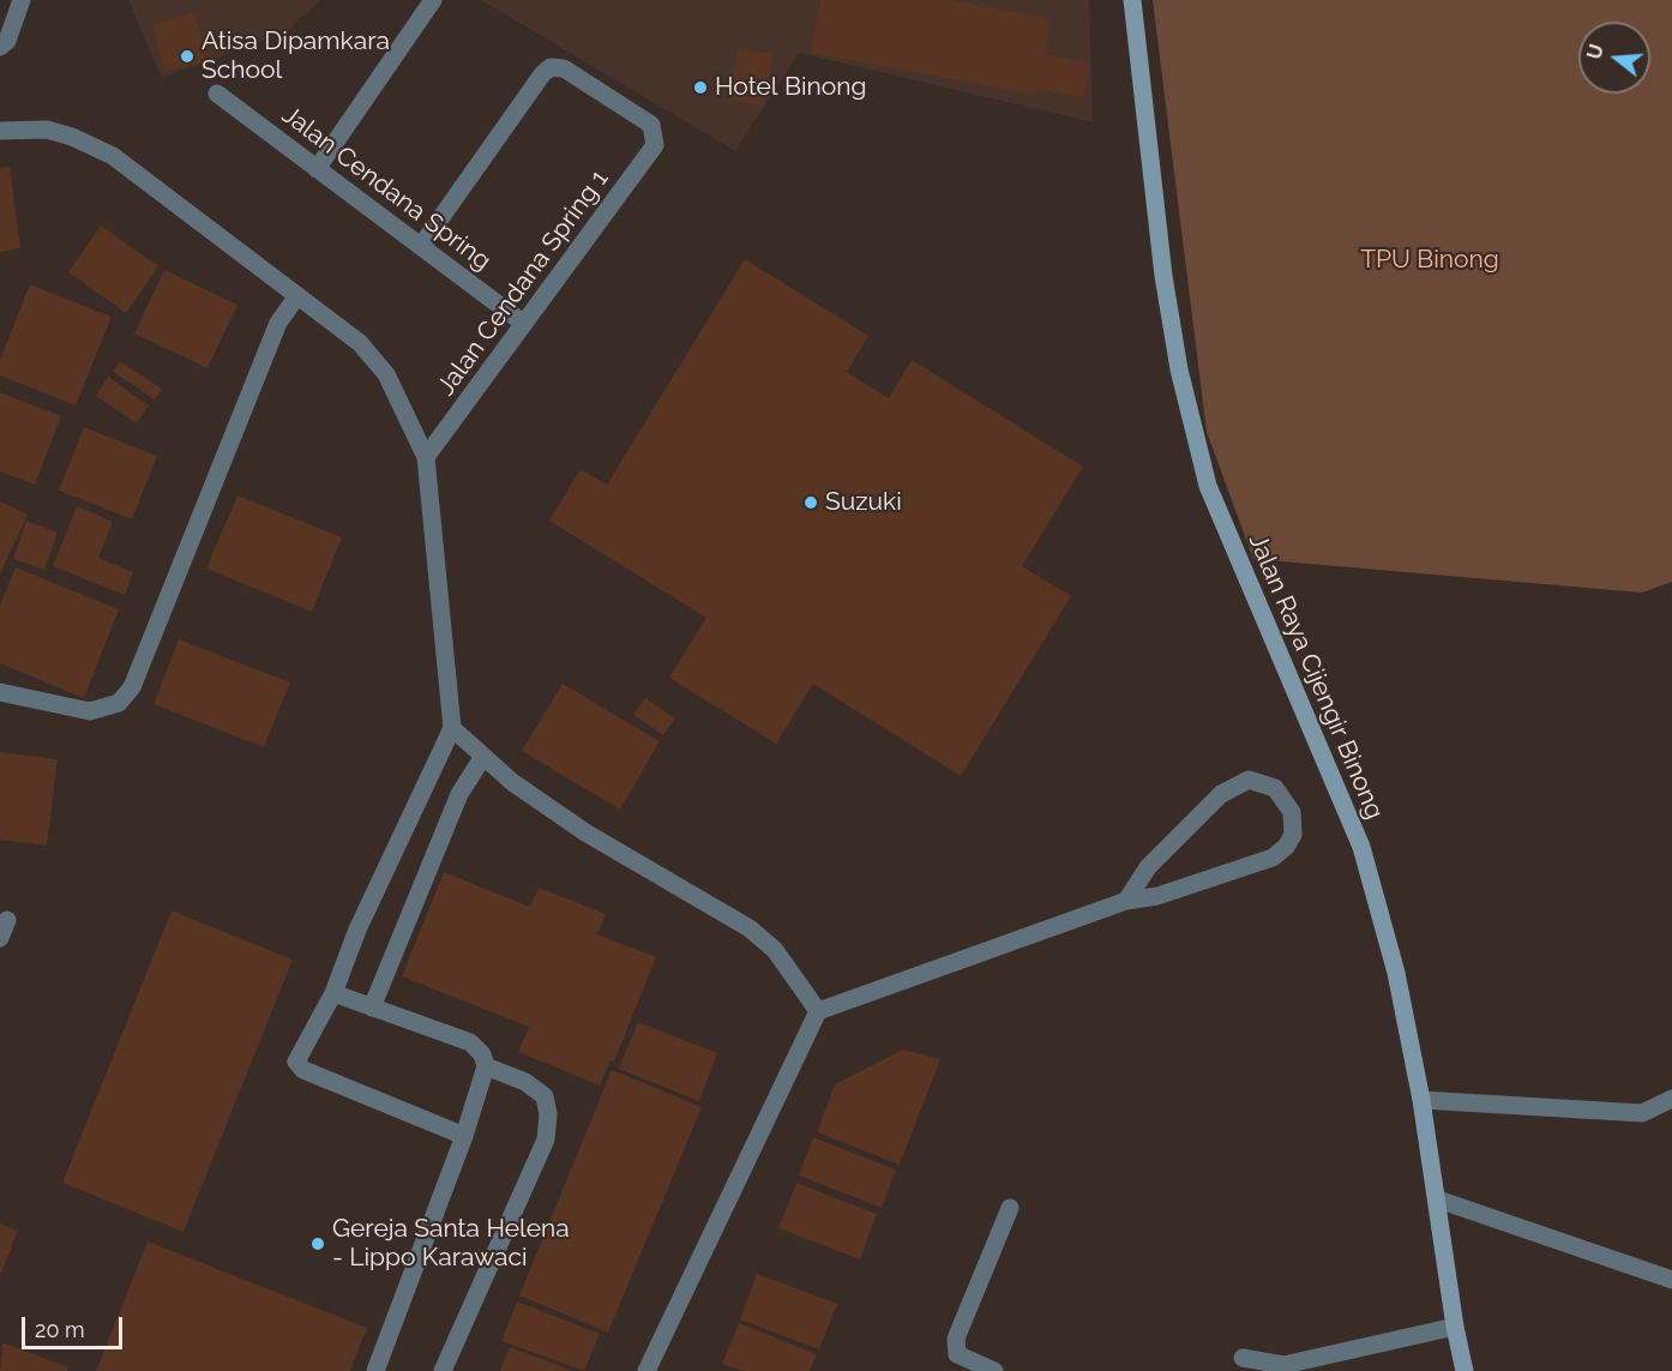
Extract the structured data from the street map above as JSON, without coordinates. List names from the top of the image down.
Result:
{
  "streets": {
    "street": ["Jalan Cendana Spring", "Jalan Cendana Spring 1", "Jalan Raya Cijengir Binong"]
  },
  "crossings": [
    ["Jalan Cendana Spring", "Jalan Cendana Spring 1"]
  ],
  "parks": ["TPU Binong"],
  "places": [
    "Atisa Dipamkara School",
    "Hotel Binong",
    "Suzuki",
    "Gereja Santa Helena - Lippo Karawaci"
  ],
  "scale_bar": "20 m",
  "north": "left"
}
